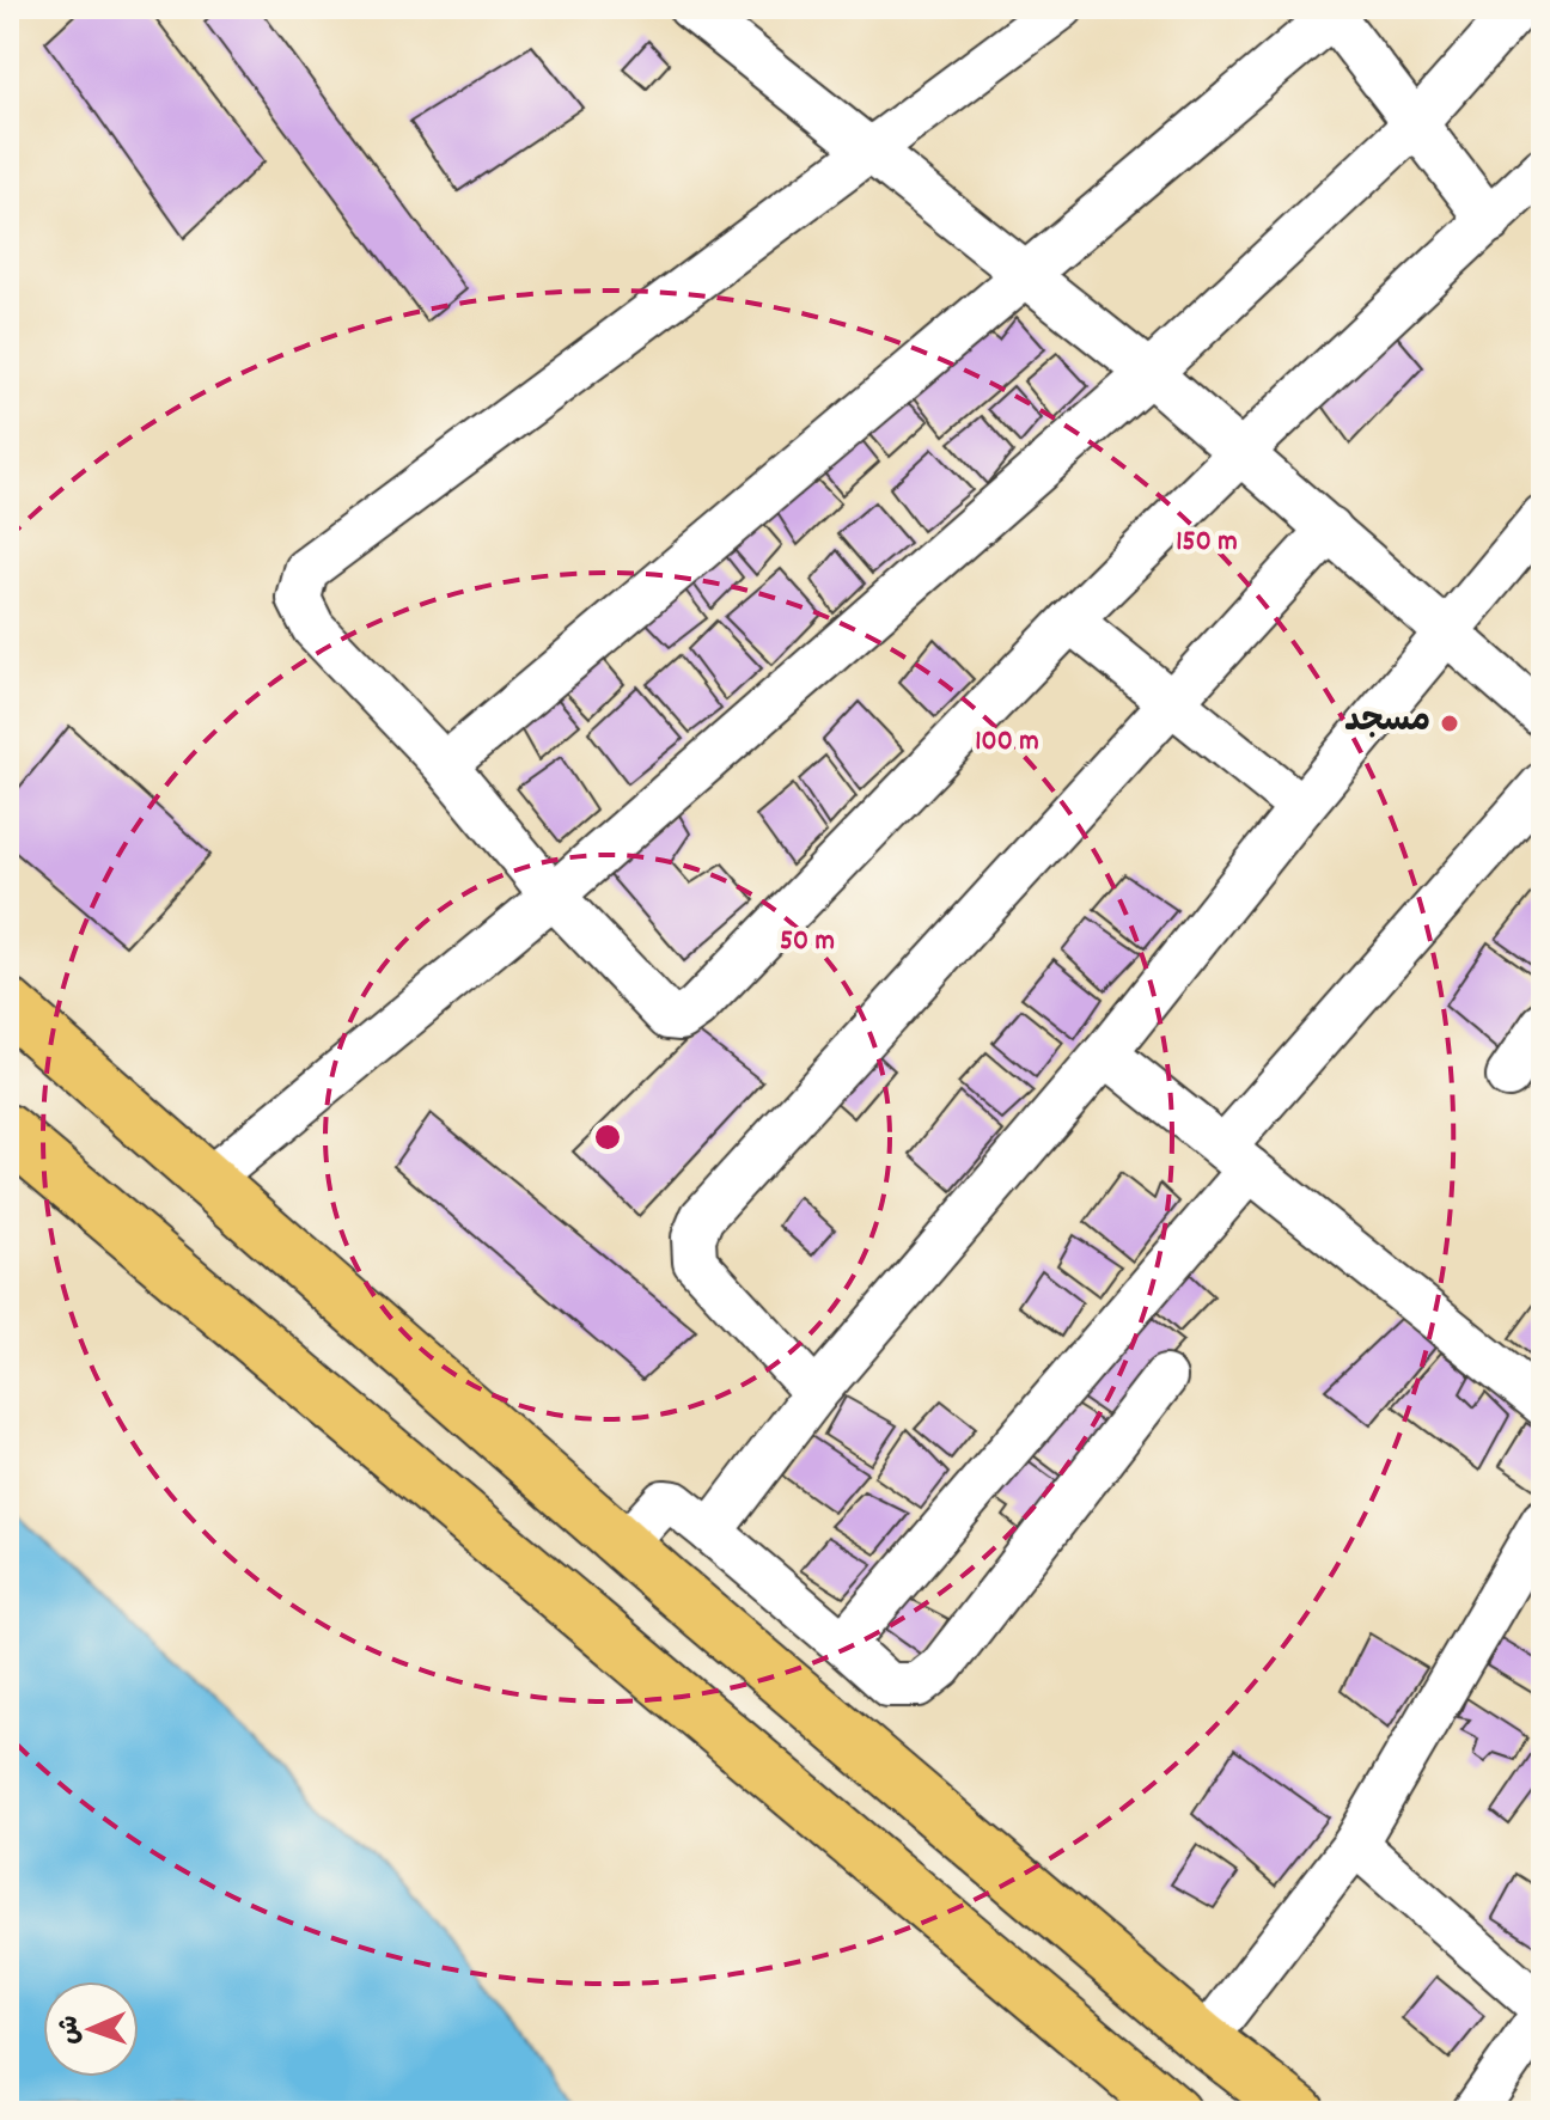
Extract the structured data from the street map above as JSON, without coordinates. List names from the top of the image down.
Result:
{
  "places": ["مسجد"],
  "north": "left",
  "rings": ["150 m", "100 m", "50 m"]
}
